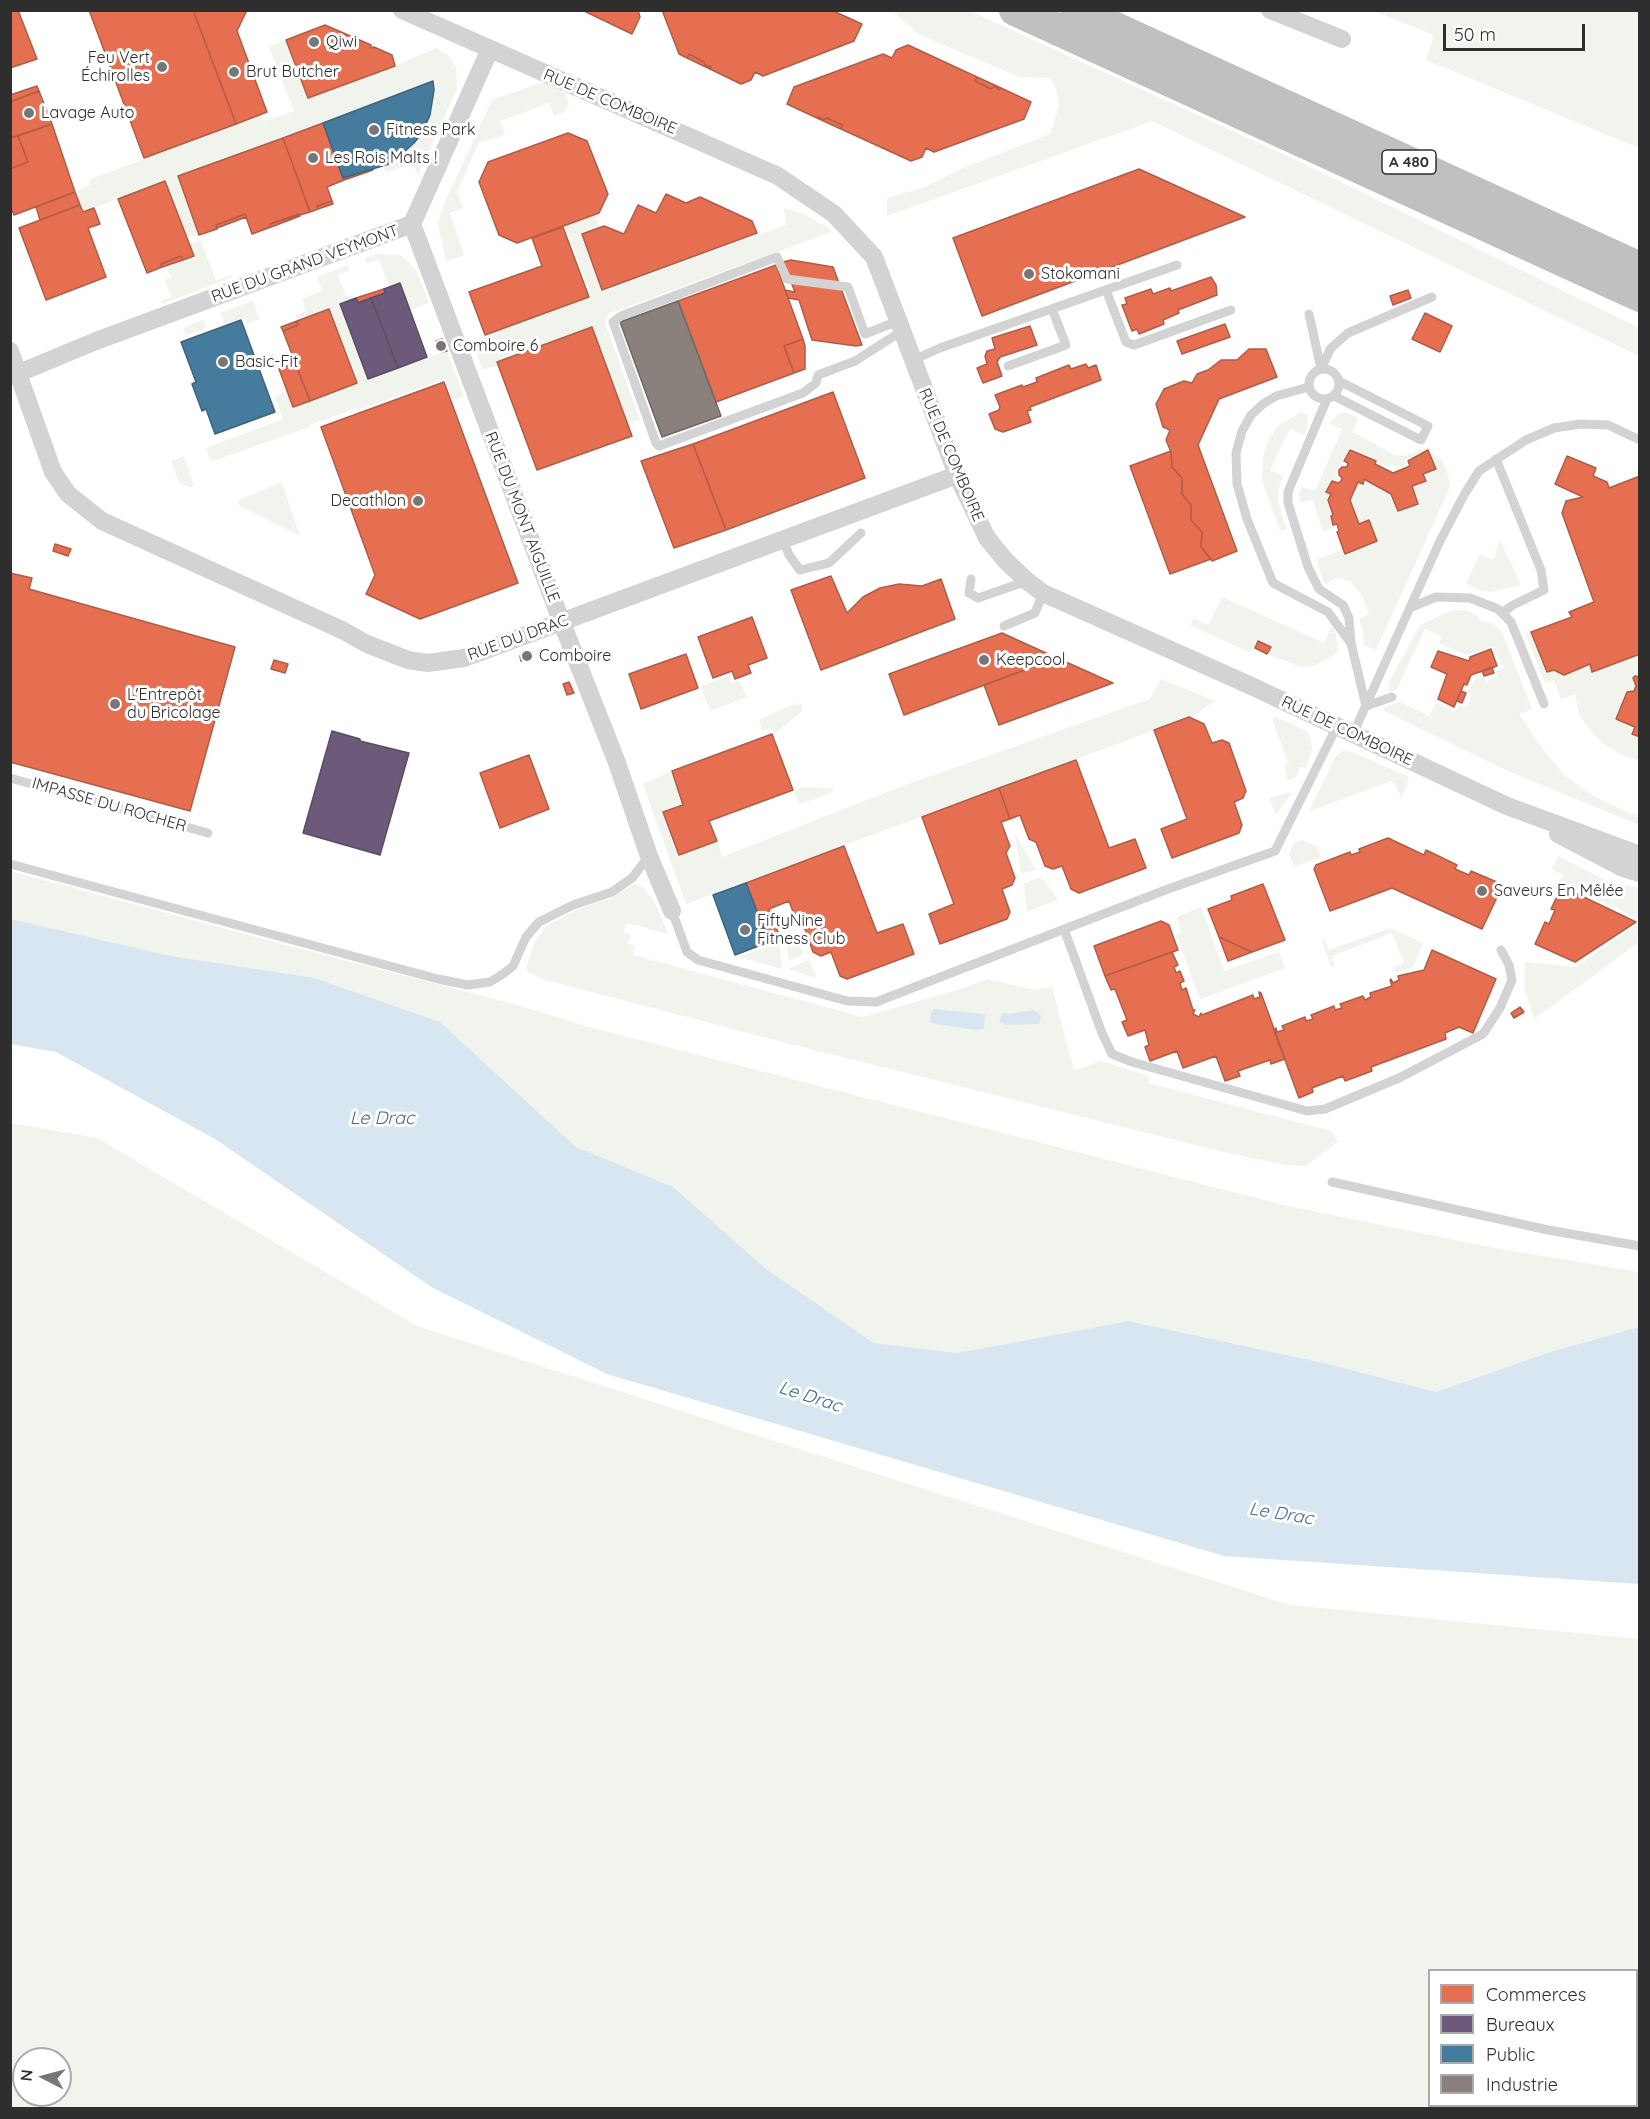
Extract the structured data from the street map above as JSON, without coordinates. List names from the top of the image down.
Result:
{
  "streets": {
    "highway": ["A 480"],
    "street": [
      "RUE DE COMBOIRE",
      "RUE DU GRAND VEYMONT",
      "RUE DU MONT AIGUILLE",
      "RUE DU DRAC"
    ],
    "lane": ["IMPASSE DU ROCHER"]
  },
  "crossings": [
    ["RUE DE COMBOIRE", "RUE DU GRAND VEYMONT"],
    ["RUE DE COMBOIRE", "RUE DU DRAC"],
    ["RUE DU GRAND VEYMONT", "RUE DU MONT AIGUILLE"],
    ["RUE DU GRAND VEYMONT", "RUE DU DRAC"],
    ["RUE DU MONT AIGUILLE", "RUE DU DRAC"]
  ],
  "water": ["Le Drac"],
  "places": [
    "Qiwi",
    "Feu Vert Échirolles",
    "Brut Butcher",
    "Lavage Auto",
    "Fitness Park",
    "Les Rois Malts !",
    "Stokomani",
    "Comboire 6",
    "Basic-Fit",
    "Decathlon",
    "Comboire",
    "Keepcool",
    "L'Entrepôt du Bricolage",
    "Saveurs En Mêlée",
    "FiftyNine Fitness Club"
  ],
  "legend": [
    "Commerces",
    "Bureaux",
    "Public",
    "Industrie"
  ],
  "scale_bar": "50 m",
  "north": "left"
}
